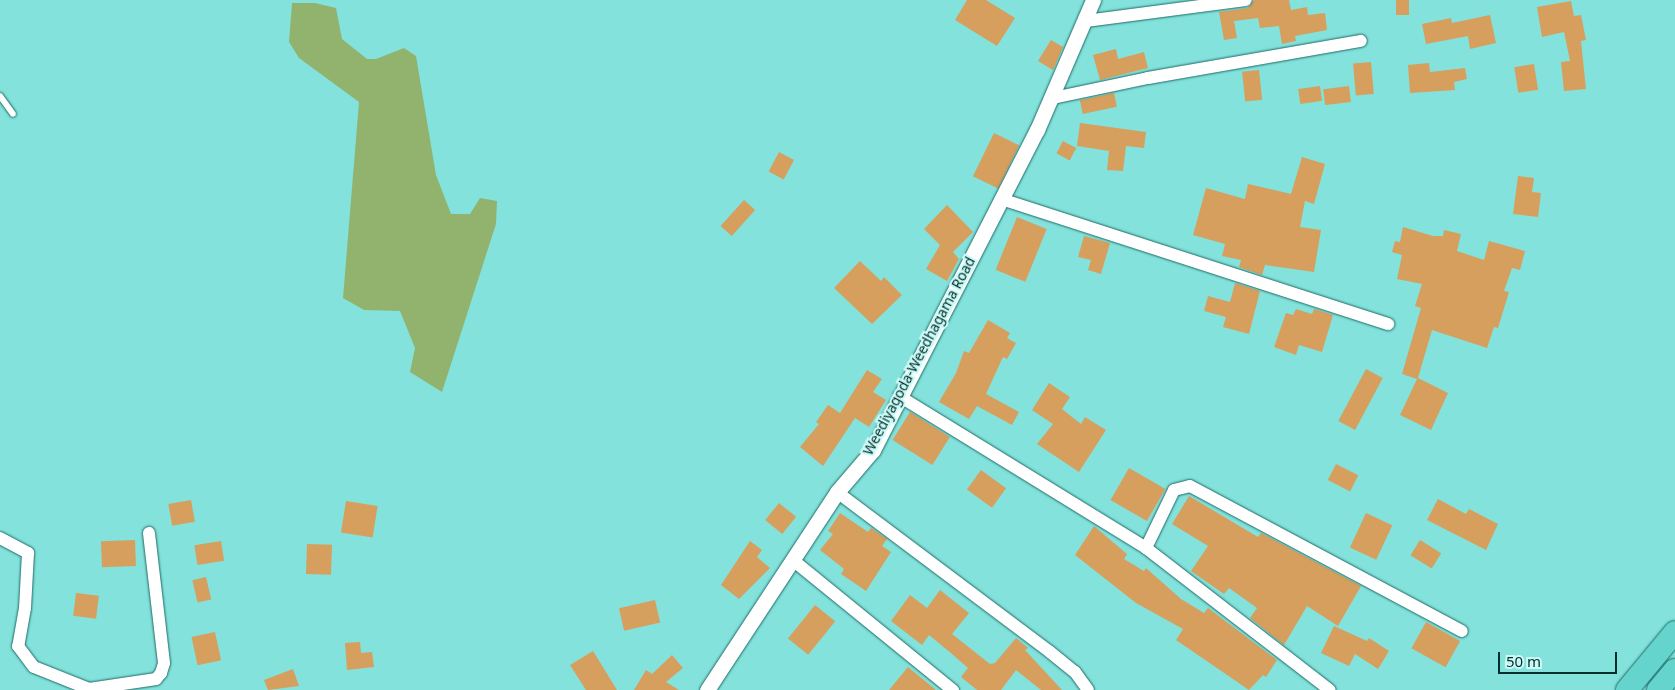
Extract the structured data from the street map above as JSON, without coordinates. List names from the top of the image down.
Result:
{
  "streets": {
    "street": ["Weediyagoda-Weedhagama Road"]
  },
  "scale_bar": "50 m"
}
